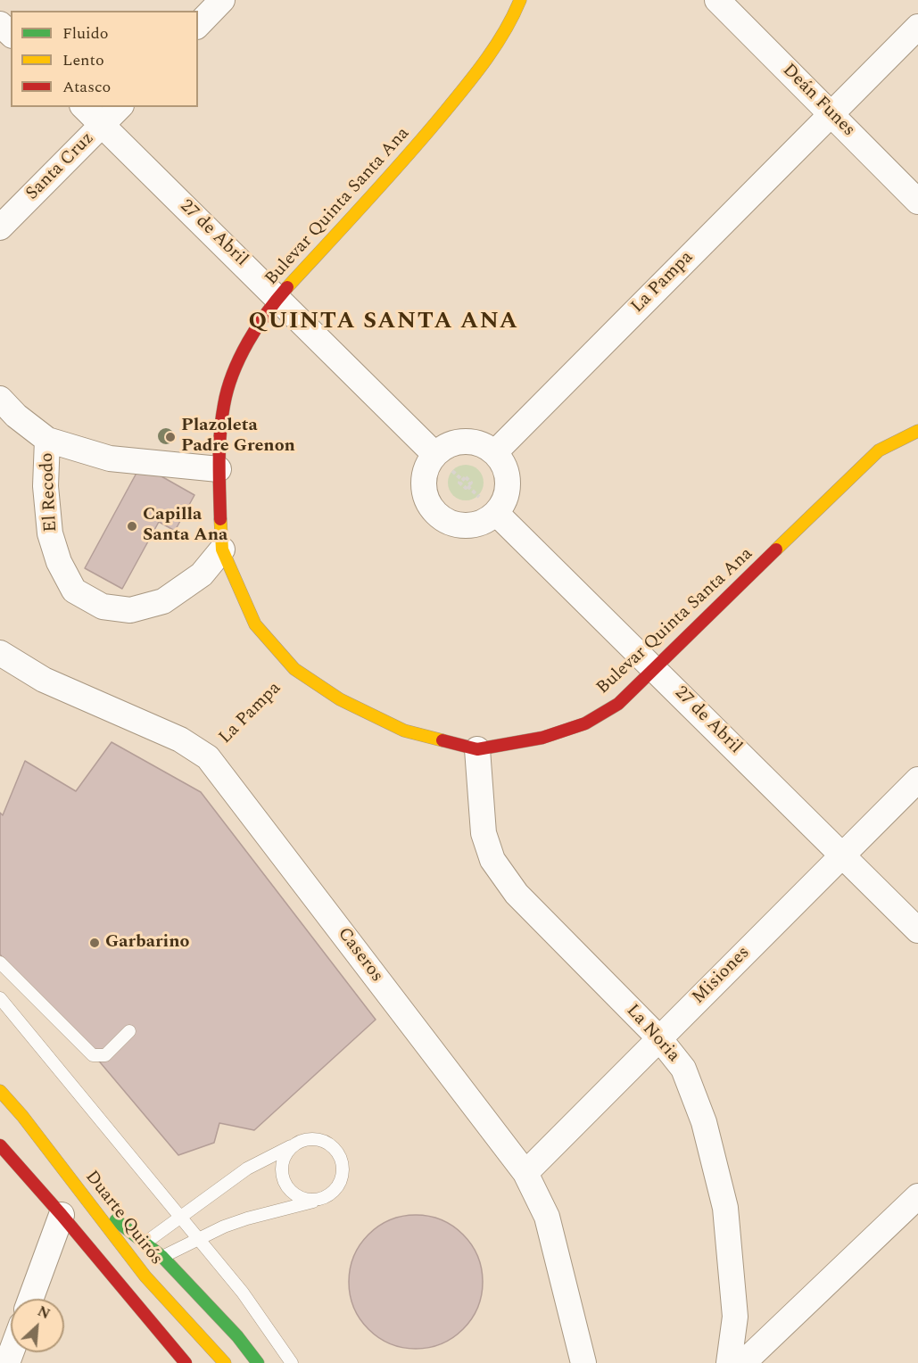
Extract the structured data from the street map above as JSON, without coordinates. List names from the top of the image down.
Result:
{
  "streets": {
    "street": [
      "Deán Funes",
      "Santa Cruz",
      "Bulevar Quinta Santa Ana",
      "27 de Abril",
      "La Pampa",
      "El Recodo",
      "Caseros",
      "Misiones",
      "La Noria",
      "Duarte Quirós"
    ]
  },
  "crossings": [
    ["Deán Funes", "La Pampa"],
    ["Santa Cruz", "27 de Abril"],
    ["Bulevar Quinta Santa Ana", "27 de Abril"],
    ["Bulevar Quinta Santa Ana", "La Pampa"],
    ["Bulevar Quinta Santa Ana", "El Recodo"],
    ["Bulevar Quinta Santa Ana", "La Noria"],
    ["27 de Abril", "La Pampa"],
    ["27 de Abril", "Misiones"],
    ["La Pampa", "Caseros"],
    ["Caseros", "Misiones"],
    ["Misiones", "La Noria"]
  ],
  "districts": ["QUINTA SANTA ANA"],
  "places": ["Plazoleta Padre Grenon", "Capilla Santa Ana", "Garbarino"],
  "legend": ["Fluido", "Lento", "Atasco"],
  "north": "top right"
}
